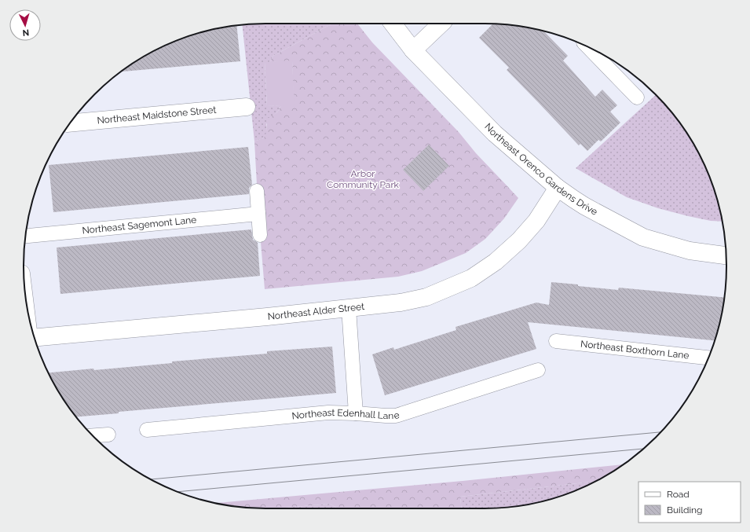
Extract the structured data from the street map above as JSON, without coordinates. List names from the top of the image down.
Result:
{
  "streets": {
    "street": ["Northeast Maidstone Street", "Northeast Orenco Gardens Drive", "Northeast Alder Street"],
    "lane": ["Northeast Sagemont Lane", "Northeast Boxthorn Lane", "Northeast Edenhall Lane"]
  },
  "crossings": [
    ["Northeast Orenco Gardens Drive", "Northeast Alder Street"]
  ],
  "parks": ["Arbor Community Park"],
  "legend": ["Road", "Building"],
  "north": "bottom"
}
